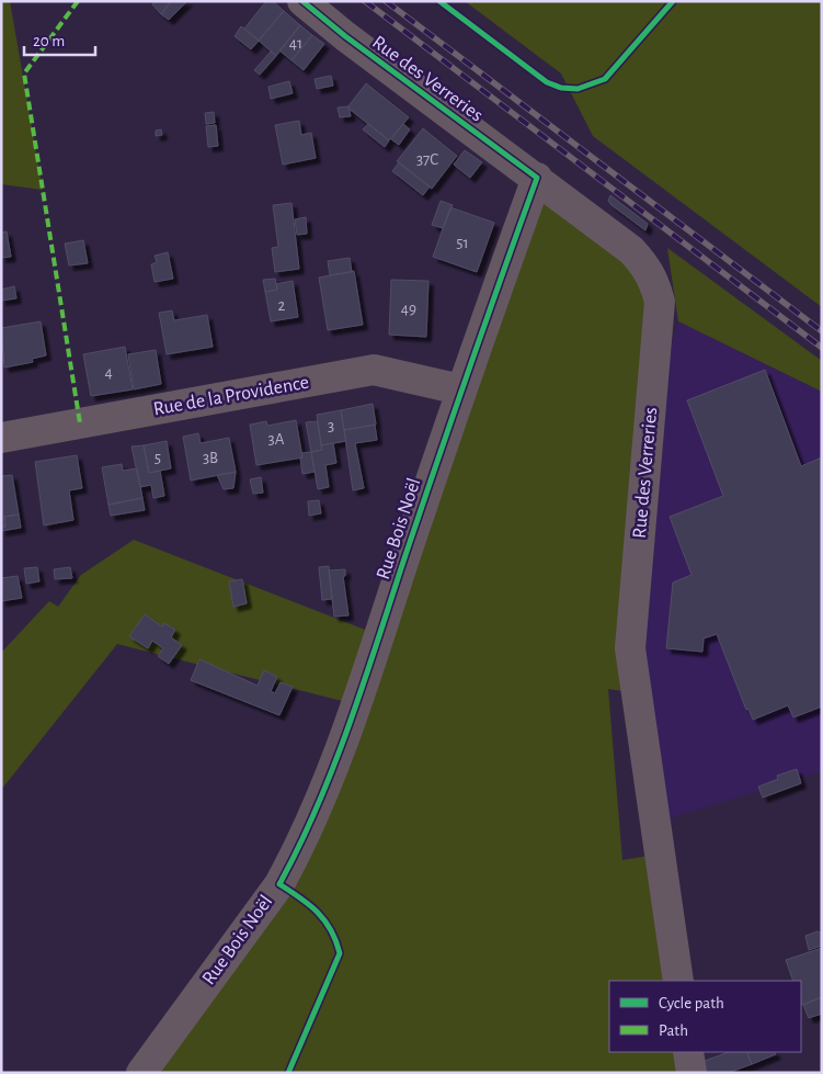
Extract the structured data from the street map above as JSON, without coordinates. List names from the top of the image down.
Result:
{
  "streets": {
    "street": ["Rue des Verreries", "Rue de la Providence", "Rue Bois Noël"]
  },
  "crossings": [
    ["Rue des Verreries", "Rue Bois Noël"],
    ["Rue de la Providence", "Rue Bois Noël"]
  ],
  "house_numbers": [
    "41",
    "37C",
    "51",
    "2",
    "49",
    "4",
    "3",
    "3A",
    "5",
    "3B"
  ],
  "legend": ["Cycle path", "Path"],
  "scale_bar": "20 m"
}
